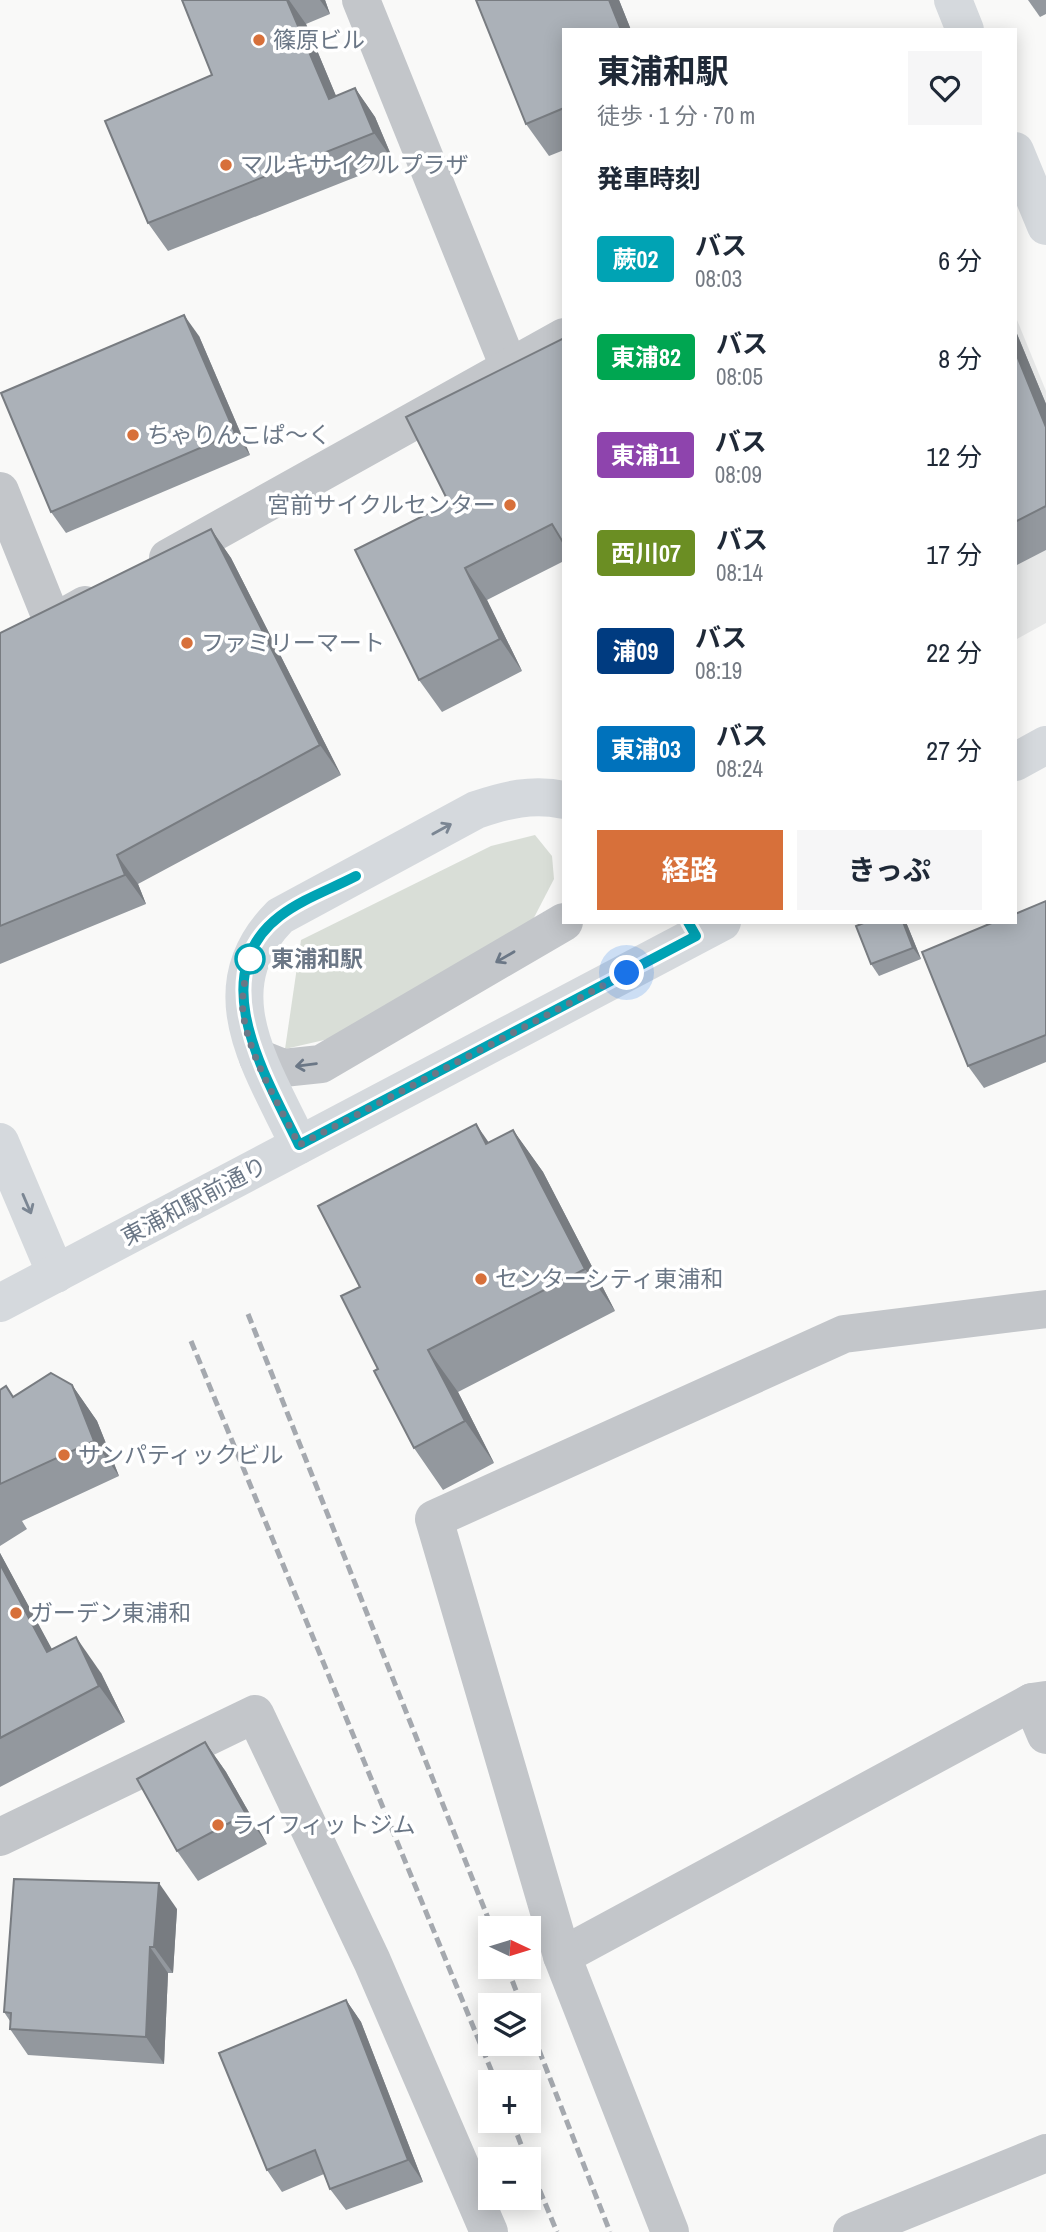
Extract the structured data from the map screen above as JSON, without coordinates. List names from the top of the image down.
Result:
{
  "streets": {
    "street": ["東浦和駅前通り"]
  },
  "places": [
    "篠原ビル",
    "マルキサイクルプラザ",
    "ちゃりんこぱ～く",
    "宮前サイクルセンター",
    "ファミリーマート",
    "東浦和駅",
    "センターシティ東浦和",
    "サンパティックビル",
    "ガーデン東浦和",
    "ライフィットジム"
  ],
  "lines": ["bus line 蕨02"],
  "north": "right",
  "page": {
    "heading": [
      ["東浦和駅", "徒歩 · 1 分 · 70 m"],
      "発車時刻"
    ],
    "list": [
      {
        "mark": "蕨02",
        "name": "バス",
        "note": "08:03",
        "value": "6 分"
      },
      {
        "mark": "東浦82",
        "name": "バス",
        "note": "08:05",
        "value": "8 分"
      },
      {
        "mark": "東浦11",
        "name": "バス",
        "note": "08:09",
        "value": "12 分"
      },
      {
        "mark": "西川07",
        "name": "バス",
        "note": "08:14",
        "value": "17 分"
      },
      {
        "mark": "浦09",
        "name": "バス",
        "note": "08:19",
        "value": "22 分"
      },
      {
        "mark": "東浦03",
        "name": "バス",
        "note": "08:24",
        "value": "27 分"
      }
    ],
    "buttons": ["経路", "きっぷ"],
    "map_buttons": ["+", "−"]
  }
}
